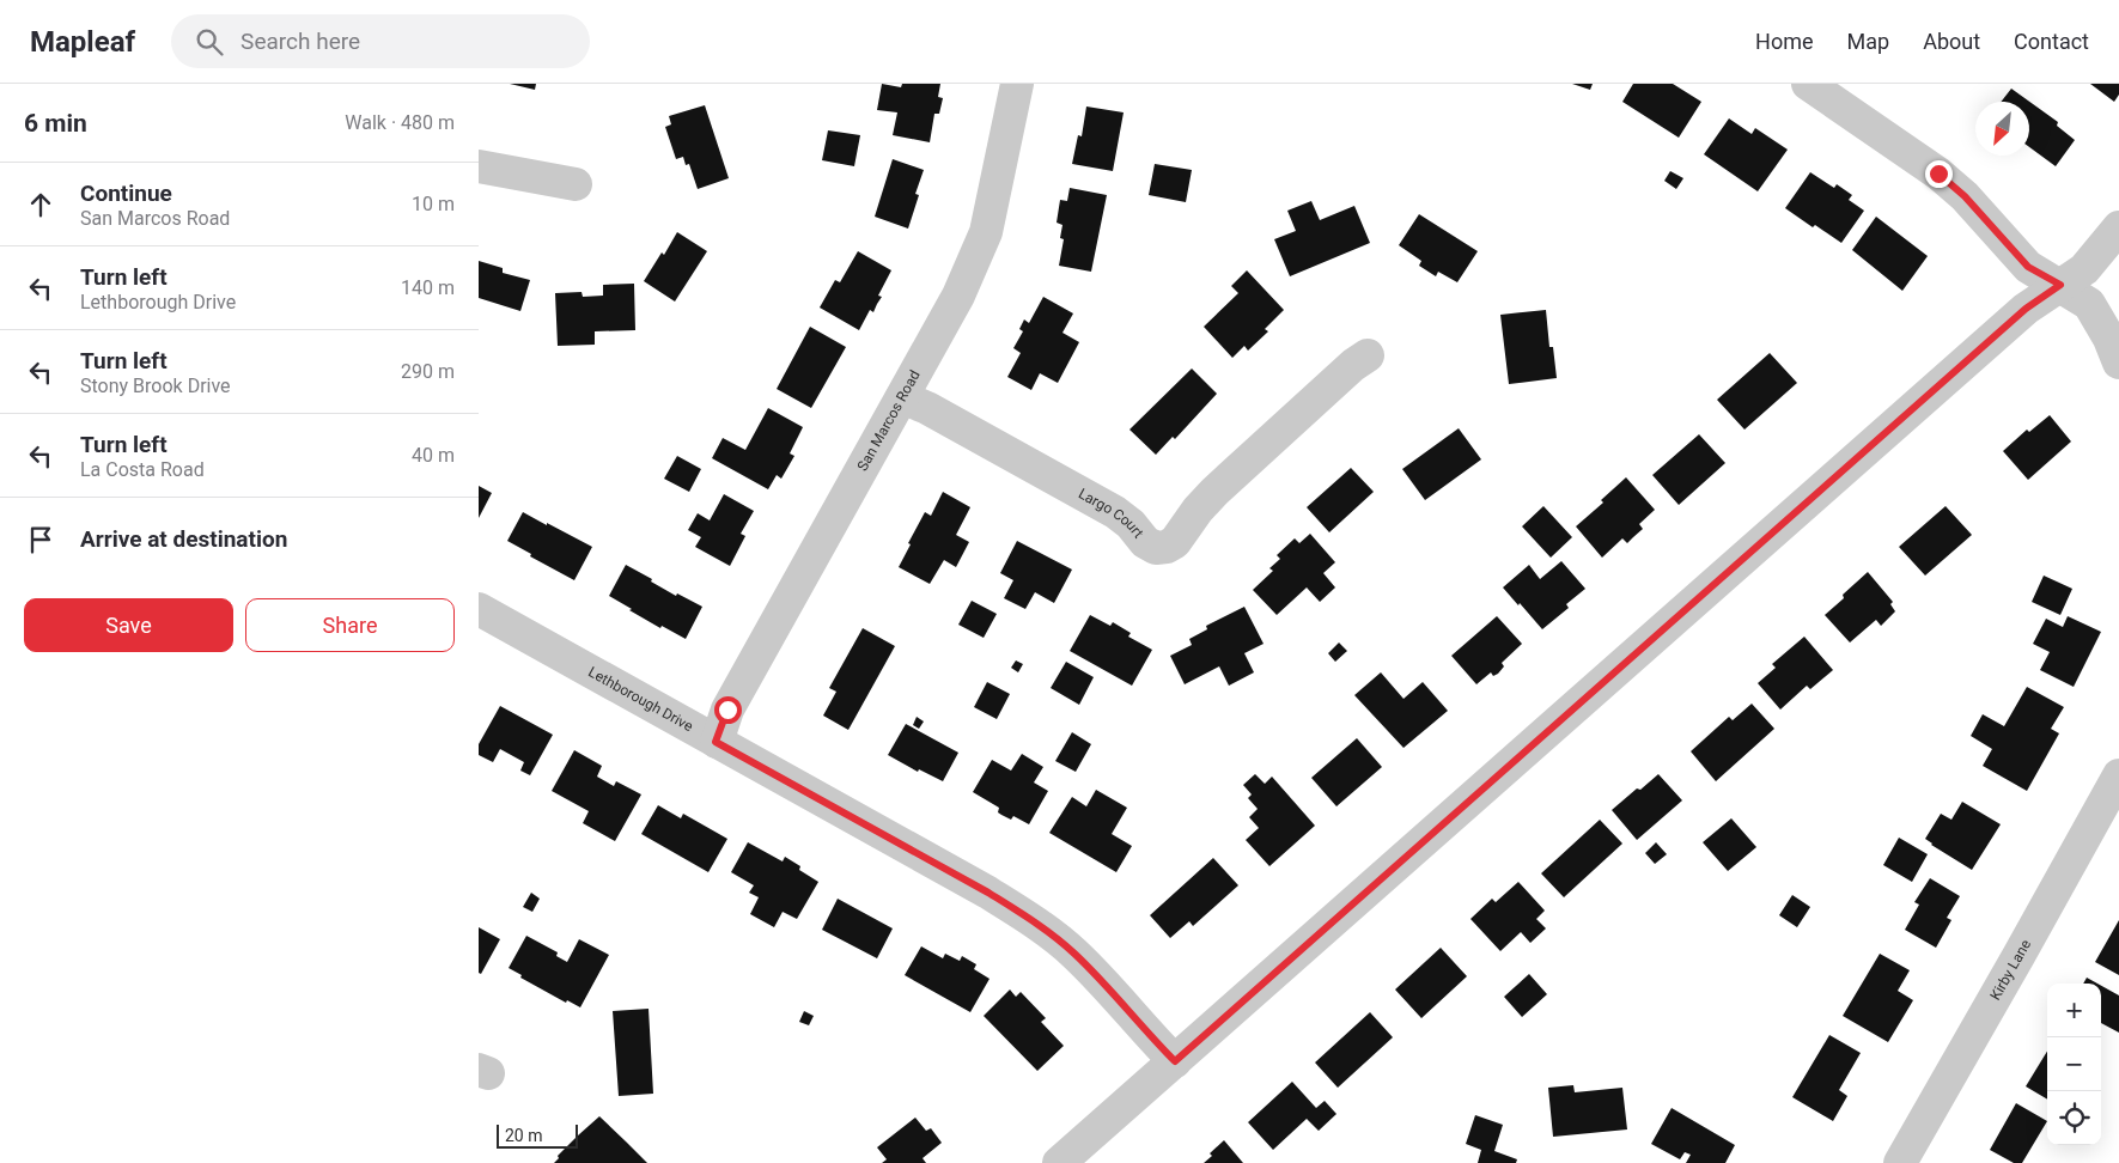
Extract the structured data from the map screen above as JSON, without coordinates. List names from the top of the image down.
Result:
{
  "streets": {
    "street": [
      "San Marcos Road",
      "Largo Court",
      "Lethborough Drive",
      "Kirby Lane"
    ]
  },
  "crossings": [
    ["San Marcos Road", "Largo Court"],
    ["San Marcos Road", "Lethborough Drive"]
  ],
  "scale_bar": "20 m",
  "north": "bottom left",
  "page": {
    "header": "Mapleaf",
    "search": "Search here",
    "nav": [
      "Home",
      "Map",
      "About",
      "Contact"
    ],
    "heading": ["6 min", "Walk · 480 m"],
    "list": [
      ["Continue", "San Marcos Road", "10 m"],
      ["Turn left", "Lethborough Drive", "140 m"],
      ["Turn left", "Stony Brook Drive", "290 m"],
      ["Turn left", "La Costa Road", "40 m"],
      "Arrive at destination"
    ],
    "buttons": ["Save", "Share"],
    "map_buttons": ["+", "−"],
    "scale": "20 m"
  }
}
